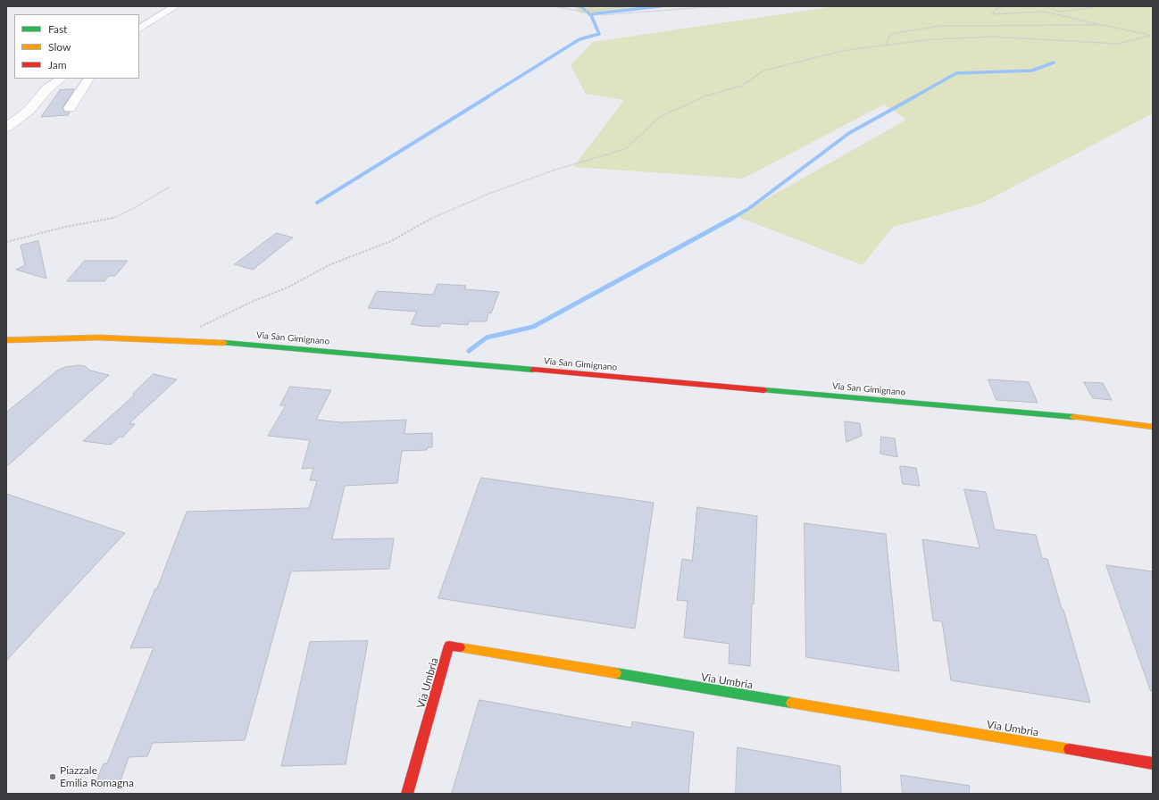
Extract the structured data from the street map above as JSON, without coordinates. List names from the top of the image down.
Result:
{
  "streets": {
    "main road": ["Via San Gimignano", "Via Umbria"]
  },
  "places": ["Piazzale Emilia Romagna"],
  "legend": ["Fast", "Slow", "Jam"]
}
